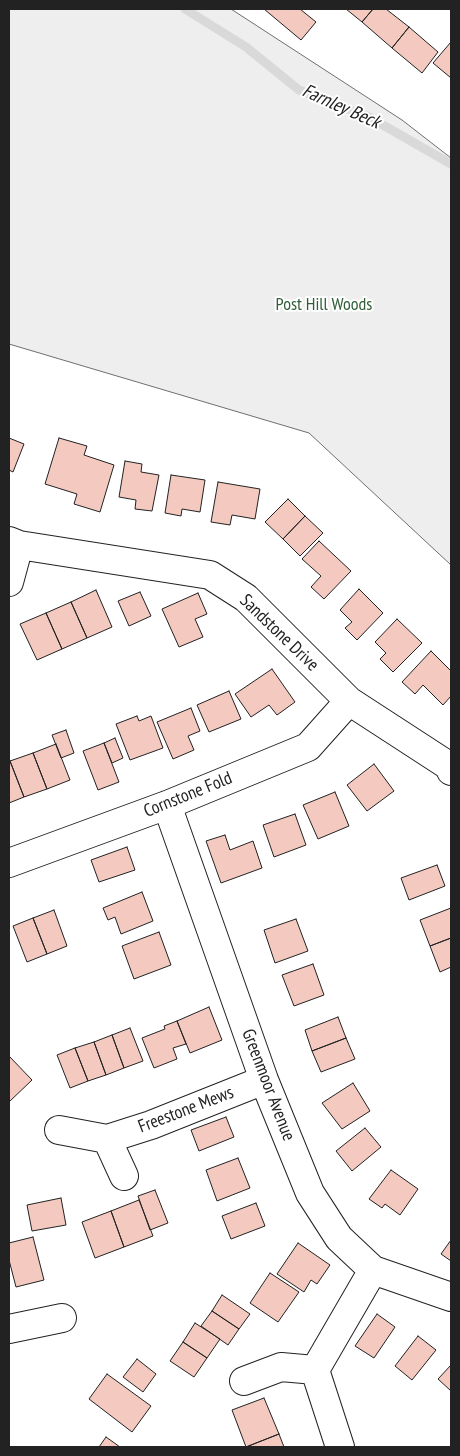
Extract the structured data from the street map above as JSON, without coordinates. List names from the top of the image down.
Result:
{
  "streets": {
    "street": [
      "Sandstone Drive",
      "Cornstone Fold",
      "Greenmoor Avenue",
      "Freestone Mews"
    ]
  },
  "crossings": [
    ["Sandstone Drive", "Cornstone Fold"],
    ["Cornstone Fold", "Greenmoor Avenue"],
    ["Greenmoor Avenue", "Freestone Mews"]
  ],
  "water": ["Farnley Beck"],
  "parks": ["Post Hill Woods"]
}
